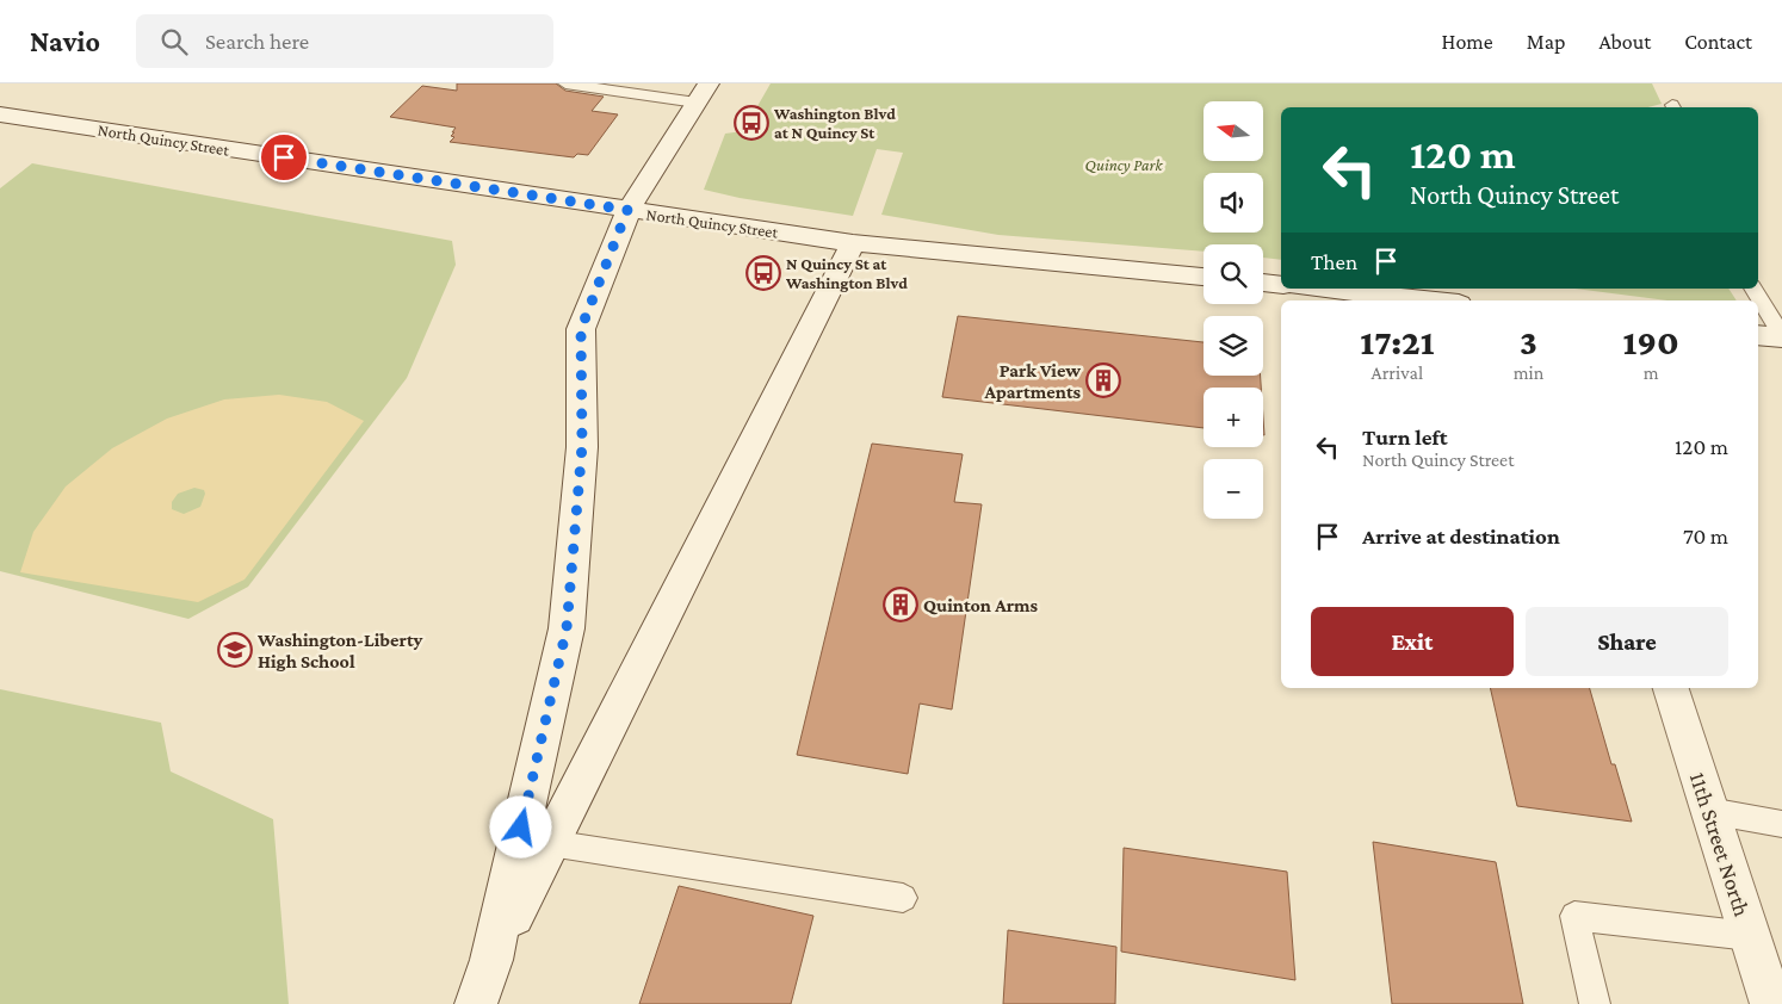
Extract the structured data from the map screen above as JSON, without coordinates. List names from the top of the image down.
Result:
{
  "streets": {
    "main road": ["North Quincy Street", "11th Street North"]
  },
  "parks": ["Quincy Park"],
  "places": {
    "bus stop": ["Washington Blvd at N Quincy St", "N Quincy St at Washington Blvd"],
    "building": ["Park View Apartments", "Quinton Arms"],
    "school or university": ["Washington-Liberty High School"]
  },
  "north": "left",
  "page": {
    "header": "Navio",
    "search": "Search here",
    "nav": [
      "Home",
      "Map",
      "About",
      "Contact"
    ],
    "map_buttons": ["+", "−"],
    "turn": ["120 m", "North Quincy Street"],
    "then": "Then",
    "eta": [
      "17:21",
      "Arrival",
      "3",
      "min",
      "190",
      "m"
    ],
    "list": [
      {
        "name": "Turn left",
        "note": "North Quincy Street",
        "value": "120 m"
      },
      {
        "name": "Arrive at destination",
        "value": "70 m"
      }
    ],
    "buttons": ["Exit", "Share"]
  }
}
